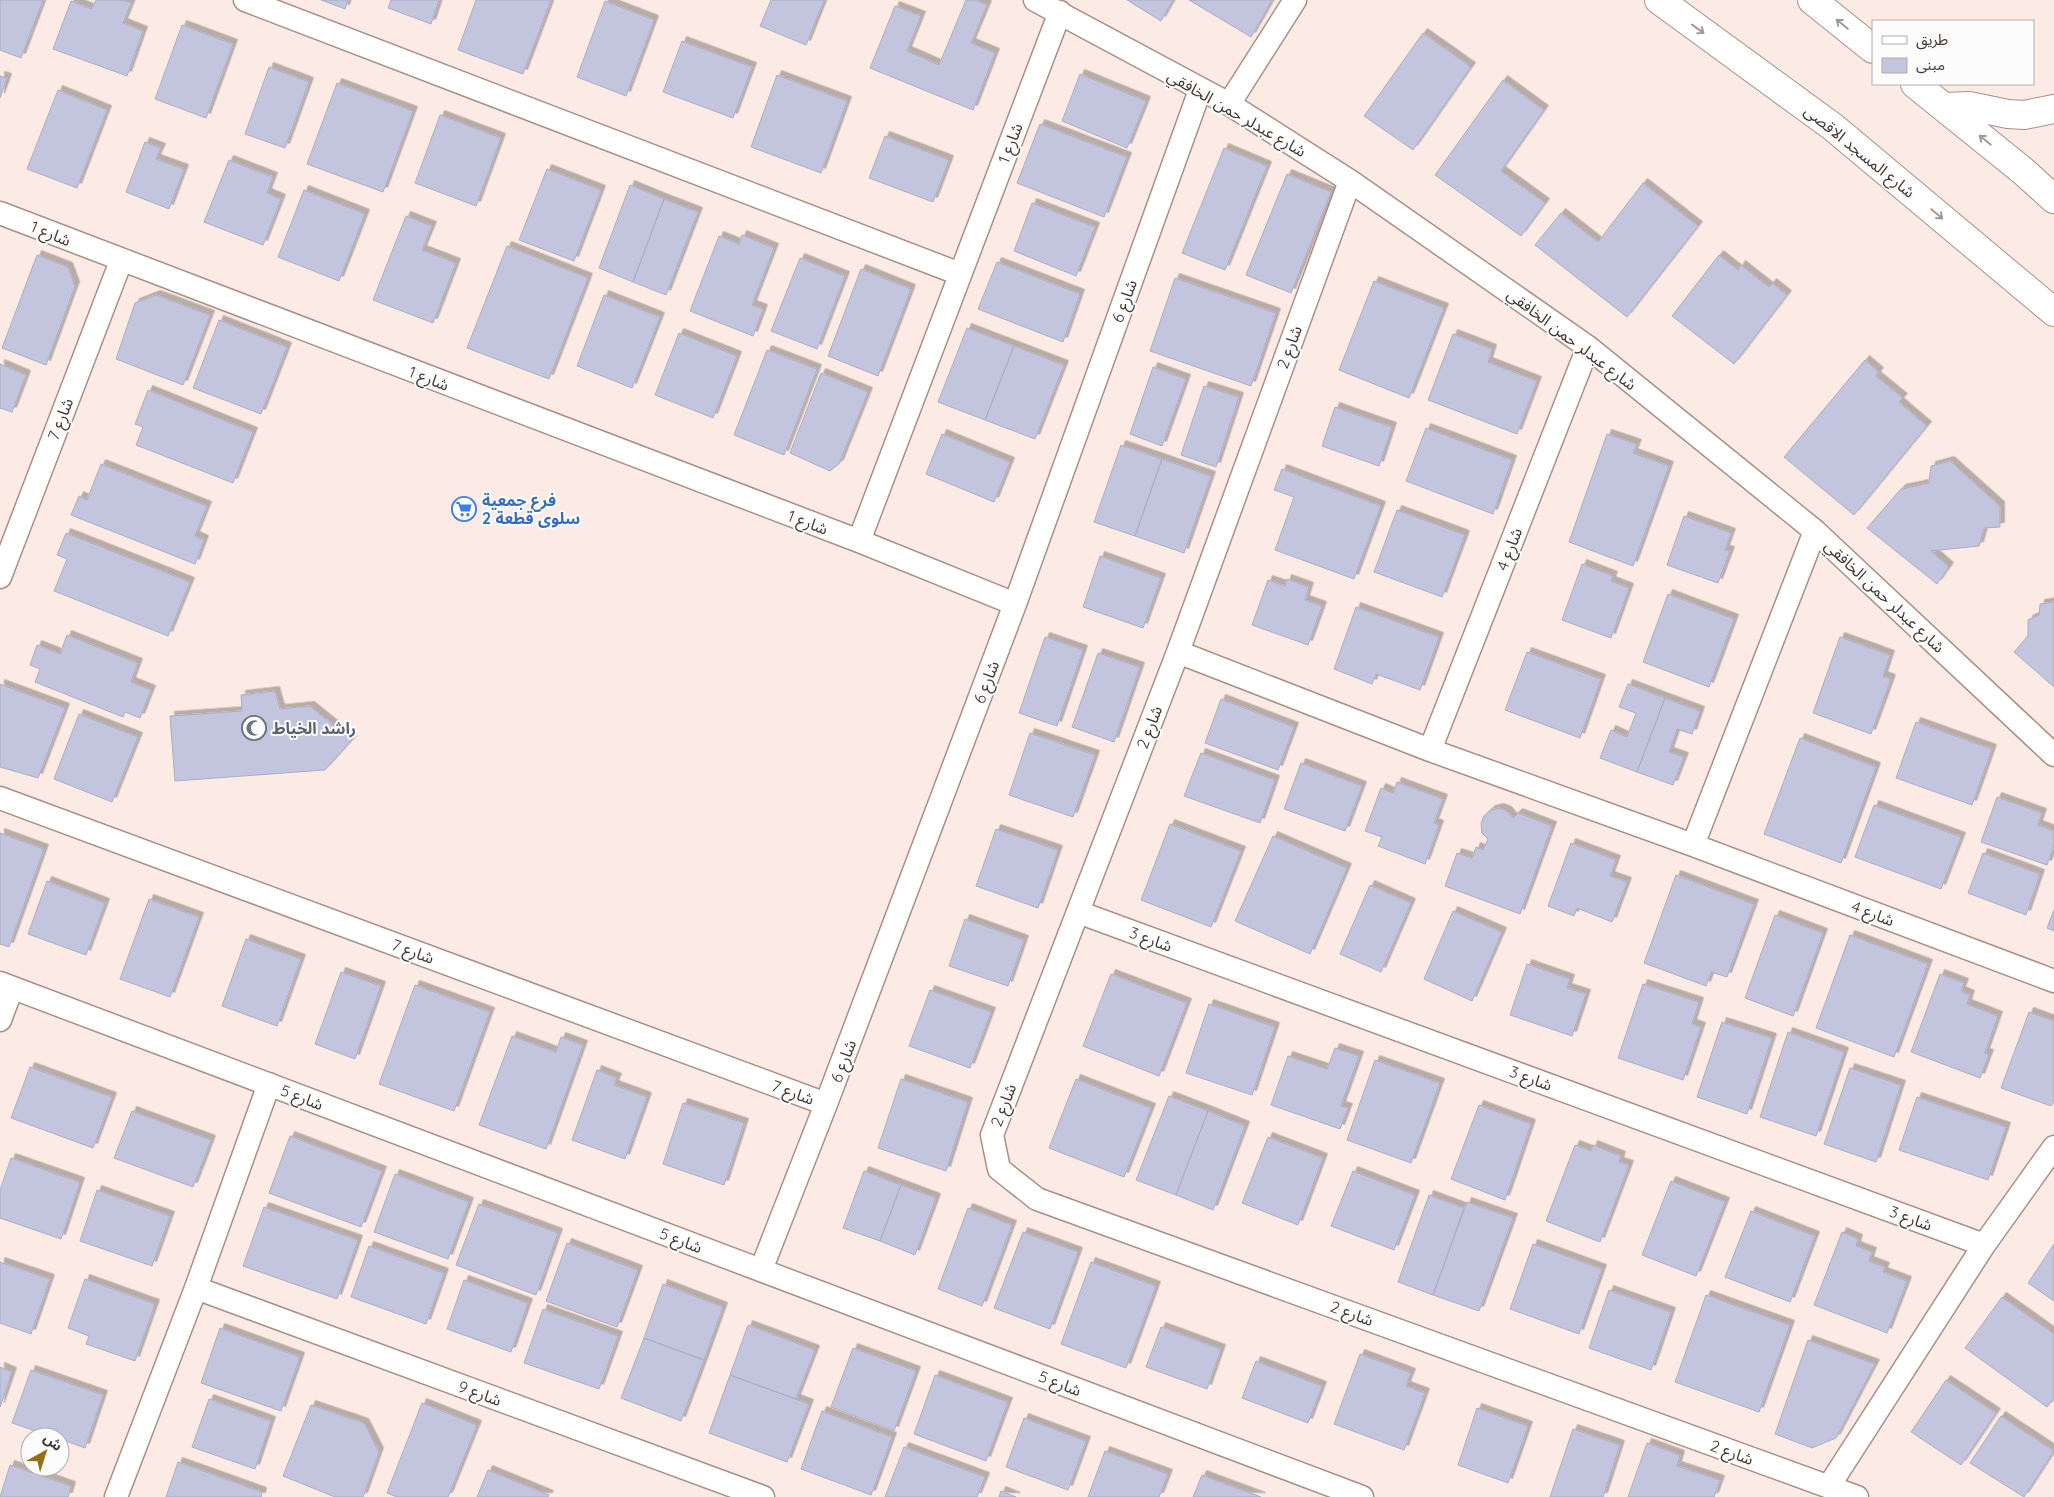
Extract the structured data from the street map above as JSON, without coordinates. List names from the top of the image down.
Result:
{
  "streets": {
    "main road": ["شارع المسجد الاقصى"],
    "street": [
      "شارع عبدلر حمن الخافقي",
      "شارع 1",
      "شارع 6",
      "شارع 2",
      "شارع 7",
      "شارع 4",
      "شارع 3",
      "شارع 5",
      "شارع 9"
    ]
  },
  "crossings": [
    ["شارع عبدلر حمن الخافقي", "شارع 1"],
    ["شارع عبدلر حمن الخافقي", "شارع 6"],
    ["شارع عبدلر حمن الخافقي", "شارع 2"],
    ["شارع عبدلر حمن الخافقي", "شارع 4"],
    ["شارع 1", "شارع 6"],
    ["شارع 1", "شارع 7"],
    ["شارع 6", "شارع 7"],
    ["شارع 6", "شارع 5"],
    ["شارع 2", "شارع 4"],
    ["شارع 2", "شارع 3"]
  ],
  "places": {
    "supermarket": ["فرع جمعية سلوى قطعة 2"],
    "mosque": ["راشد الخياط"]
  },
  "legend": ["طريق", "مبنى"],
  "north": "top right"
}
